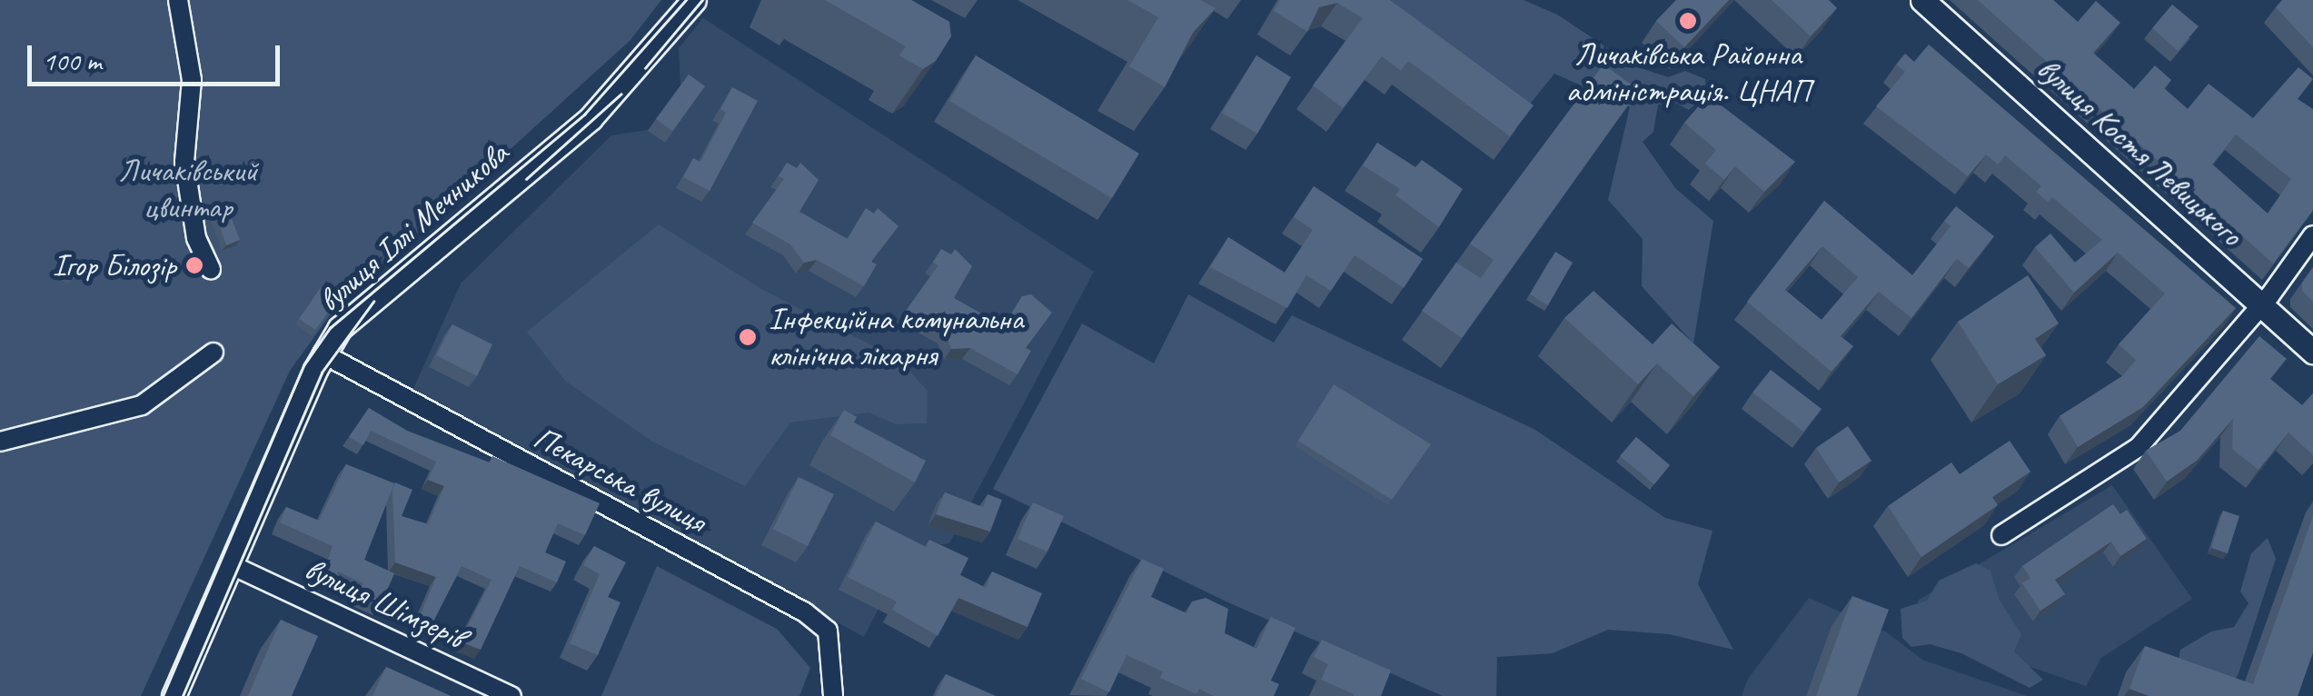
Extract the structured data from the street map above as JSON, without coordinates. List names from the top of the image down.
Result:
{
  "streets": {
    "main road": ["вулиця Костя Левицького", "вулиця Іллі Мечникова"],
    "street": ["Пекарська вулиця", "вулиця Шімзерів"]
  },
  "crossings": [
    ["вулиця Іллі Мечникова", "Пекарська вулиця"],
    ["вулиця Іллі Мечникова", "вулиця Шімзерів"]
  ],
  "parks": ["Личаківський цвинтар"],
  "places": ["Личаківська Районна адміністрація. ЦНАП", "Ігор Білозір", "Інфекційна комунальна клінічна лікарня"],
  "scale_bar": "100 m"
}
